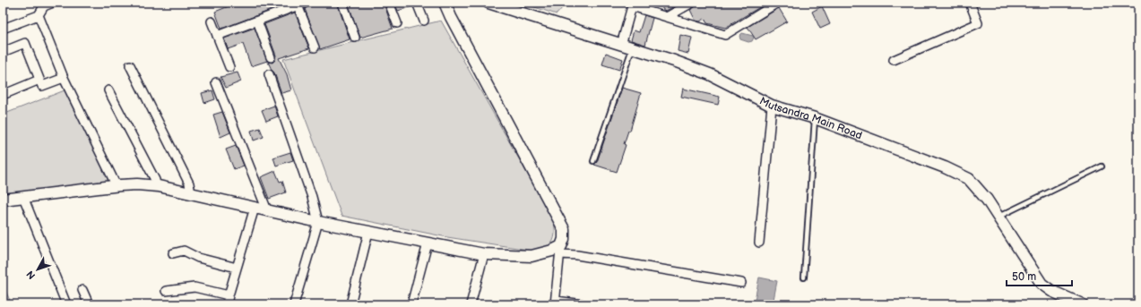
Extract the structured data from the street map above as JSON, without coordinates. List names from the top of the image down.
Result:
{
  "streets": {
    "street": ["Mutsandra Main Road"]
  },
  "scale_bar": "50 m",
  "north": "bottom left"
}
